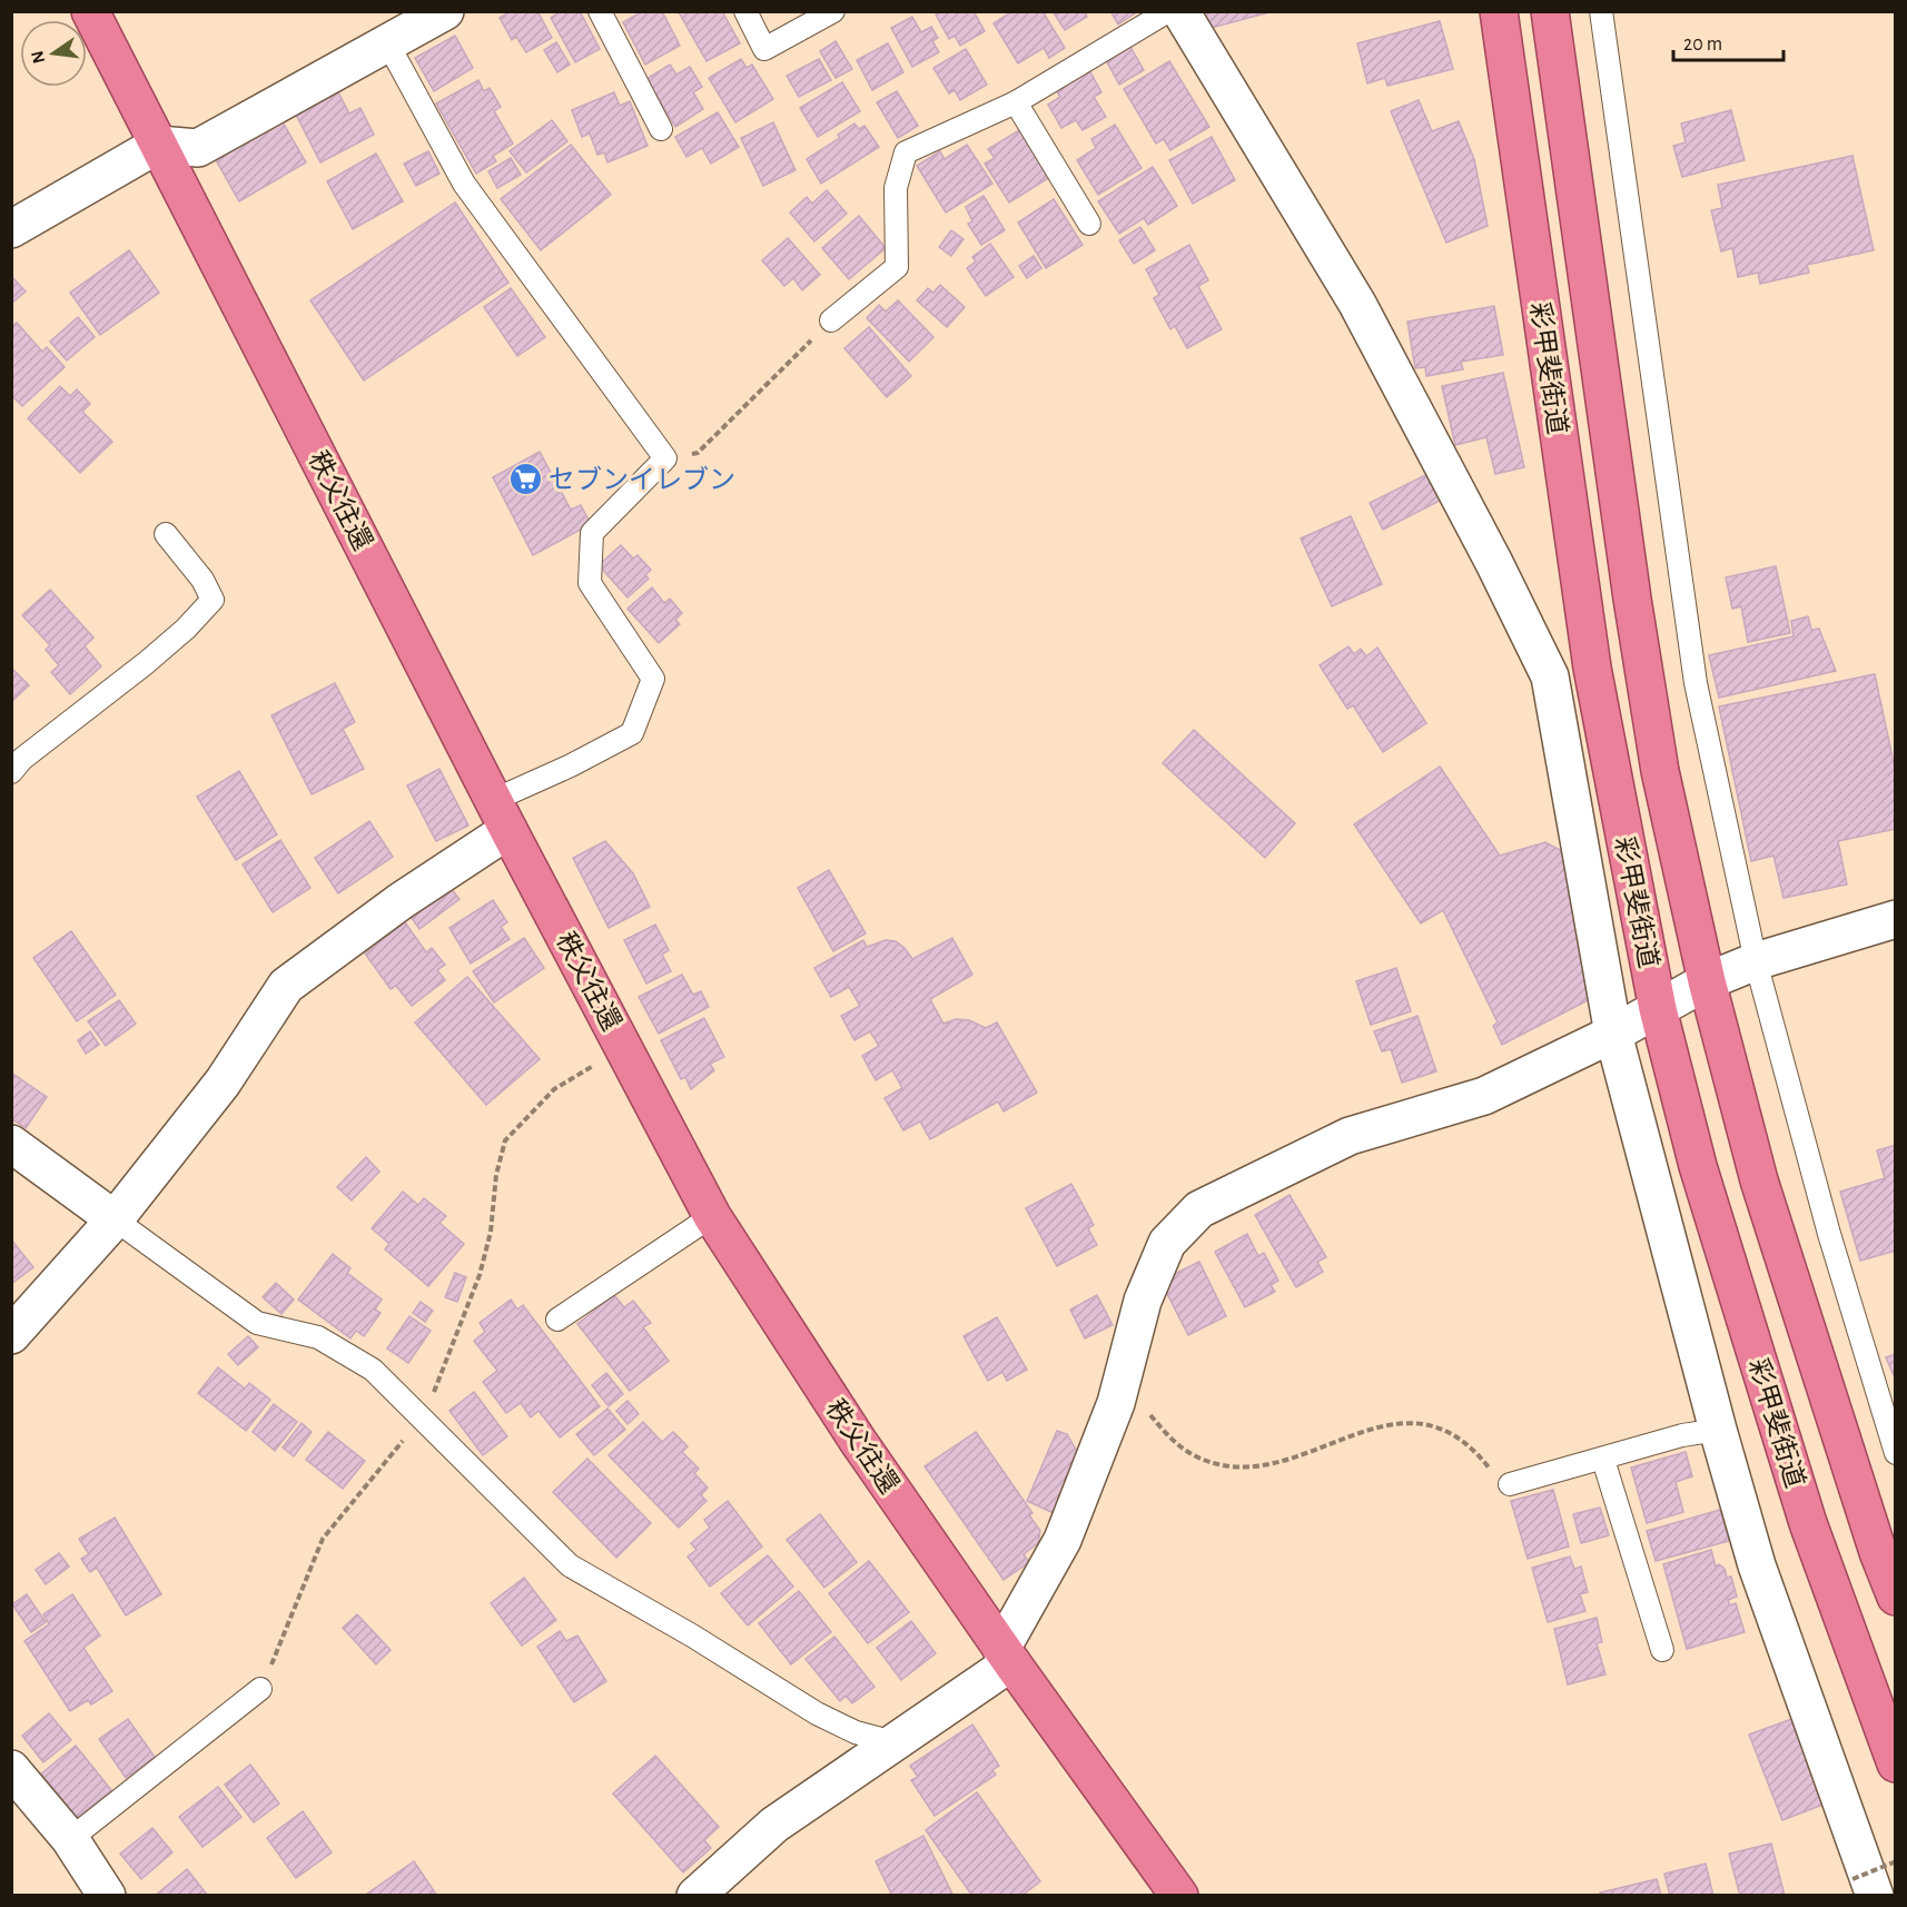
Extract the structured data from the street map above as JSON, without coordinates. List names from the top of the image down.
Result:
{
  "streets": {
    "highway": ["彩甲斐街道", "秩父往還"]
  },
  "places": {
    "supermarket": ["セブンイレブン"]
  },
  "scale_bar": "20 m",
  "north": "left"
}
